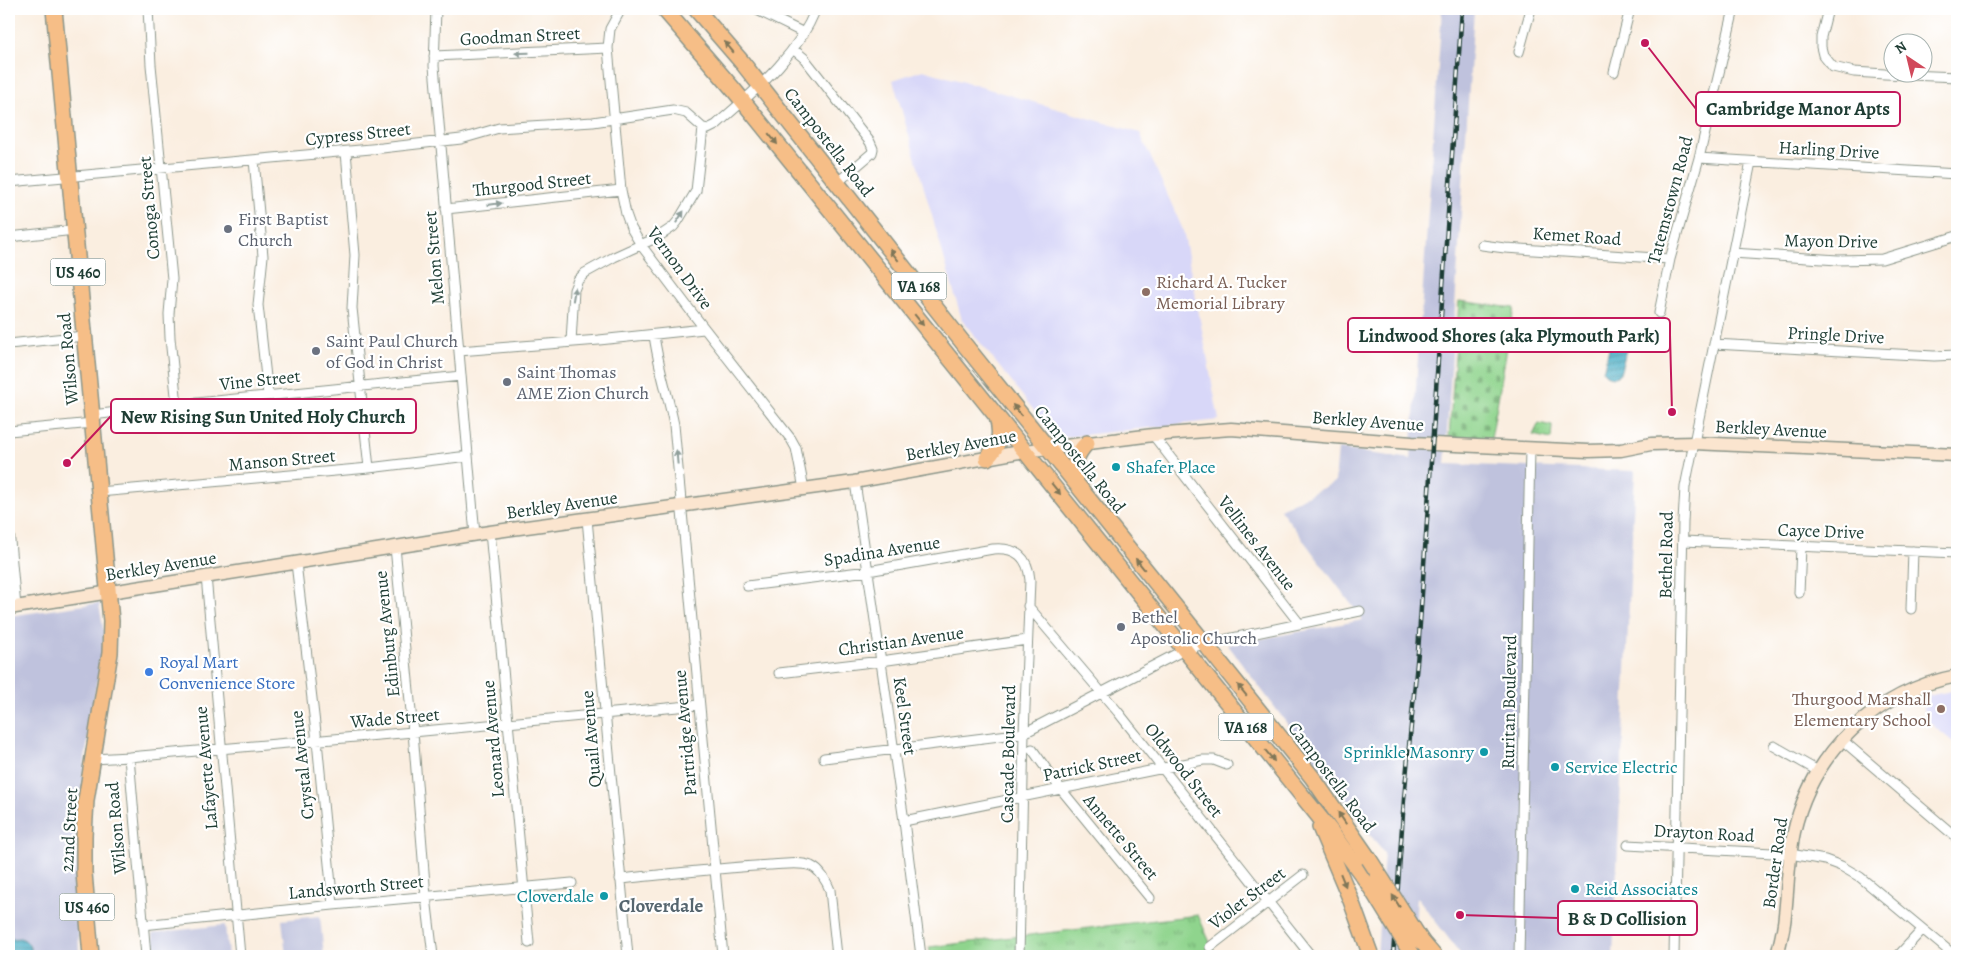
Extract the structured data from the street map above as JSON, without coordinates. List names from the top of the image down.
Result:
{
  "streets": {
    "main road": [
      "Campostella Road",
      "US 460",
      "VA 168",
      "Wilson Road",
      "22nd Street"
    ],
    "street": [
      "Goodman Street",
      "Cypress Street",
      "Harling Drive",
      "Thurgood Street",
      "Tatemstown Road",
      "Conoga Street",
      "Kemet Road",
      "Mayon Drive",
      "Melon Street",
      "Vernon Drive",
      "Pringle Drive",
      "Vine Street",
      "Berkley Avenue",
      "Manson Street",
      "Cayce Drive",
      "Vellines Avenue",
      "Spadina Avenue",
      "Bethel Road",
      "Edinburg Avenue",
      "Christian Avenue",
      "Ruritan Boulevard",
      "Keel Street",
      "Wade Street",
      "Partridge Avenue",
      "Leonard Avenue",
      "Quail Avenue",
      "Cascade Boulevard",
      "Crystal Avenue",
      "Patrick Street",
      "Lafayette Avenue",
      "Oldwood Street",
      "Drayton Road",
      "Annette Street",
      "Border Road",
      "Landsworth Street",
      "Violet Street"
    ]
  },
  "crossings": [
    ["Goodman Street", "Melon Street"],
    ["Goodman Street", "Vernon Drive"],
    ["Cypress Street", "Conoga Street"],
    ["Cypress Street", "Melon Street"],
    ["Cypress Street", "Vernon Drive"],
    ["Cypress Street", "Wilson Road"],
    ["Campostella Road", "VA 168"],
    ["Campostella Road", "Berkley Avenue"],
    ["Harling Drive", "Tatemstown Road"],
    ["Harling Drive", "Bethel Road"],
    ["Thurgood Street", "Melon Street"],
    ["Thurgood Street", "Vernon Drive"],
    ["Tatemstown Road", "Kemet Road"],
    ["Conoga Street", "Vine Street"],
    ["Mayon Drive", "Bethel Road"],
    ["Melon Street", "Vine Street"],
    ["Melon Street", "Berkley Avenue"],
    ["Melon Street", "Manson Street"],
    ["Vernon Drive", "Berkley Avenue"],
    ["Pringle Drive", "Bethel Road"],
    ["Wilson Road", "Vine Street"],
    ["Wilson Road", "Berkley Avenue"],
    ["Wilson Road", "Manson Street"],
    ["Wilson Road", "Wade Street"],
    ["Wilson Road", "22nd Street"],
    ["Wilson Road", "Landsworth Street"],
    ["Berkley Avenue", "Vellines Avenue"],
    ["Berkley Avenue", "Bethel Road"],
    ["Berkley Avenue", "Edinburg Avenue"],
    ["Berkley Avenue", "Ruritan Boulevard"],
    ["Berkley Avenue", "Keel Street"],
    ["Berkley Avenue", "Partridge Avenue"],
    ["Berkley Avenue", "Leonard Avenue"],
    ["Berkley Avenue", "Quail Avenue"],
    ["Berkley Avenue", "Crystal Avenue"],
    ["Berkley Avenue", "Lafayette Avenue"],
    ["Cayce Drive", "Bethel Road"],
    ["Spadina Avenue", "Keel Street"],
    ["Spadina Avenue", "Cascade Boulevard"],
    ["Bethel Road", "Drayton Road"],
    ["Edinburg Avenue", "Wade Street"],
    ["Edinburg Avenue", "Landsworth Street"],
    ["Christian Avenue", "Keel Street"],
    ["Christian Avenue", "Cascade Boulevard"],
    ["Keel Street", "Patrick Street"],
    ["Wade Street", "Partridge Avenue"],
    ["Wade Street", "Leonard Avenue"],
    ["Wade Street", "Quail Avenue"],
    ["Wade Street", "Crystal Avenue"],
    ["Wade Street", "Lafayette Avenue"],
    ["Wade Street", "22nd Street"],
    ["Leonard Avenue", "Landsworth Street"],
    ["Cascade Boulevard", "Patrick Street"],
    ["Cascade Boulevard", "Oldwood Street"],
    ["Crystal Avenue", "Landsworth Street"],
    ["Patrick Street", "Oldwood Street"],
    ["Patrick Street", "Annette Street"],
    ["Lafayette Avenue", "Landsworth Street"],
    ["Oldwood Street", "Violet Street"],
    ["Drayton Road", "Border Road"]
  ],
  "one_way": ["Goodman Street", "Thurgood Street"],
  "districts": ["Cloverdale"],
  "places": [
    "Cambridge Manor Apts",
    "First Baptist Church",
    "Richard A. Tucker Memorial Library",
    "Saint Paul Church of God in Christ",
    "Saint Thomas AME Zion Church",
    "Lindwood Shores (aka Plymouth Park)",
    "New Rising Sun United Holy Church",
    "Shafer Place",
    "Bethel Apostolic Church",
    "Royal Mart Convenience Store",
    "Thurgood Marshall Elementary School",
    "Sprinkle Masonry",
    "Service Electric",
    "Reid Associates",
    "Cloverdale",
    "B & D Collision"
  ],
  "north": "top left"
}
